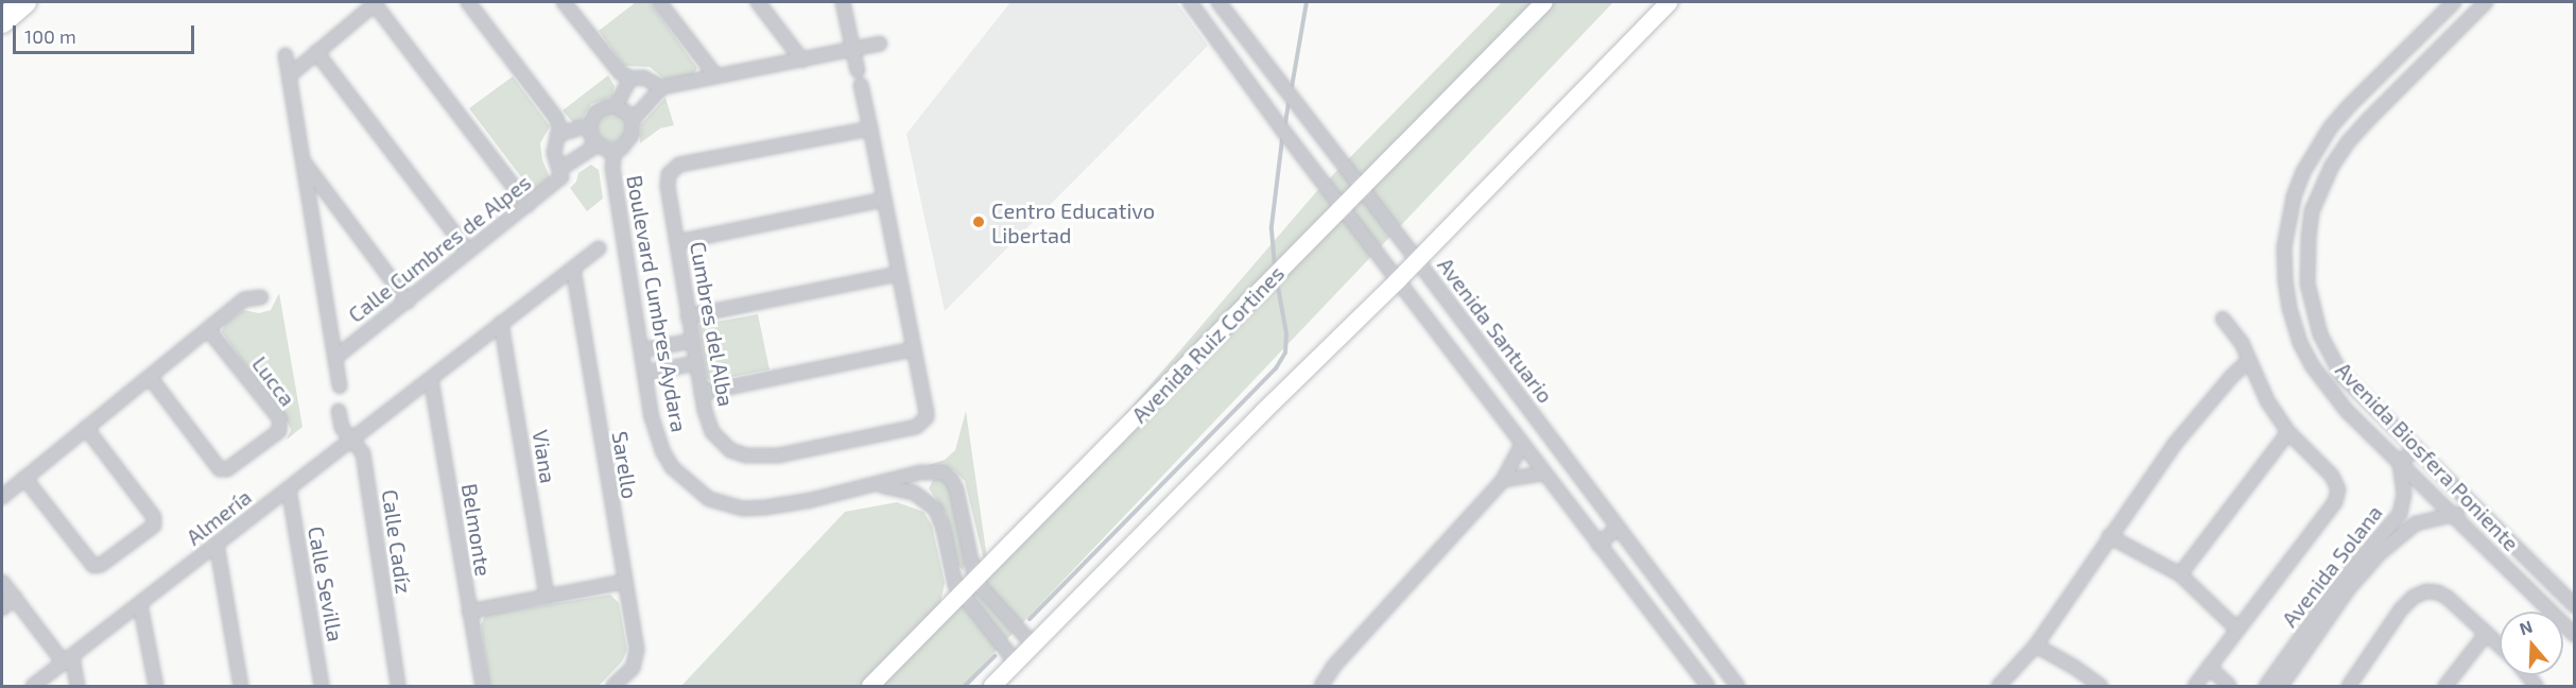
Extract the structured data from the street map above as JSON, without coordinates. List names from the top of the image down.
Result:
{
  "streets": {
    "main road": ["Avenida Ruiz Cortines"],
    "street": [
      "Calle Cumbres de Alpes",
      "Boulevard Cumbres Aydara",
      "Cumbres del Alba",
      "Avenida Santuario",
      "Lucca",
      "Viana",
      "Avenida Biosfera Poniente",
      "Sarello",
      "Almería",
      "Belmonte",
      "Calle Cadíz",
      "Avenida Solana",
      "Calle Sevilla"
    ]
  },
  "crossings": [
    ["Boulevard Cumbres Aydara", "Avenida Ruiz Cortines"],
    ["Avenida Santuario", "Avenida Ruiz Cortines"],
    ["Avenida Biosfera Poniente", "Avenida Solana"],
    ["Almería", "Calle Cadíz"],
    ["Almería", "Calle Sevilla"]
  ],
  "places": ["Centro Educativo Libertad"],
  "scale_bar": "100 m",
  "north": "top"
}
